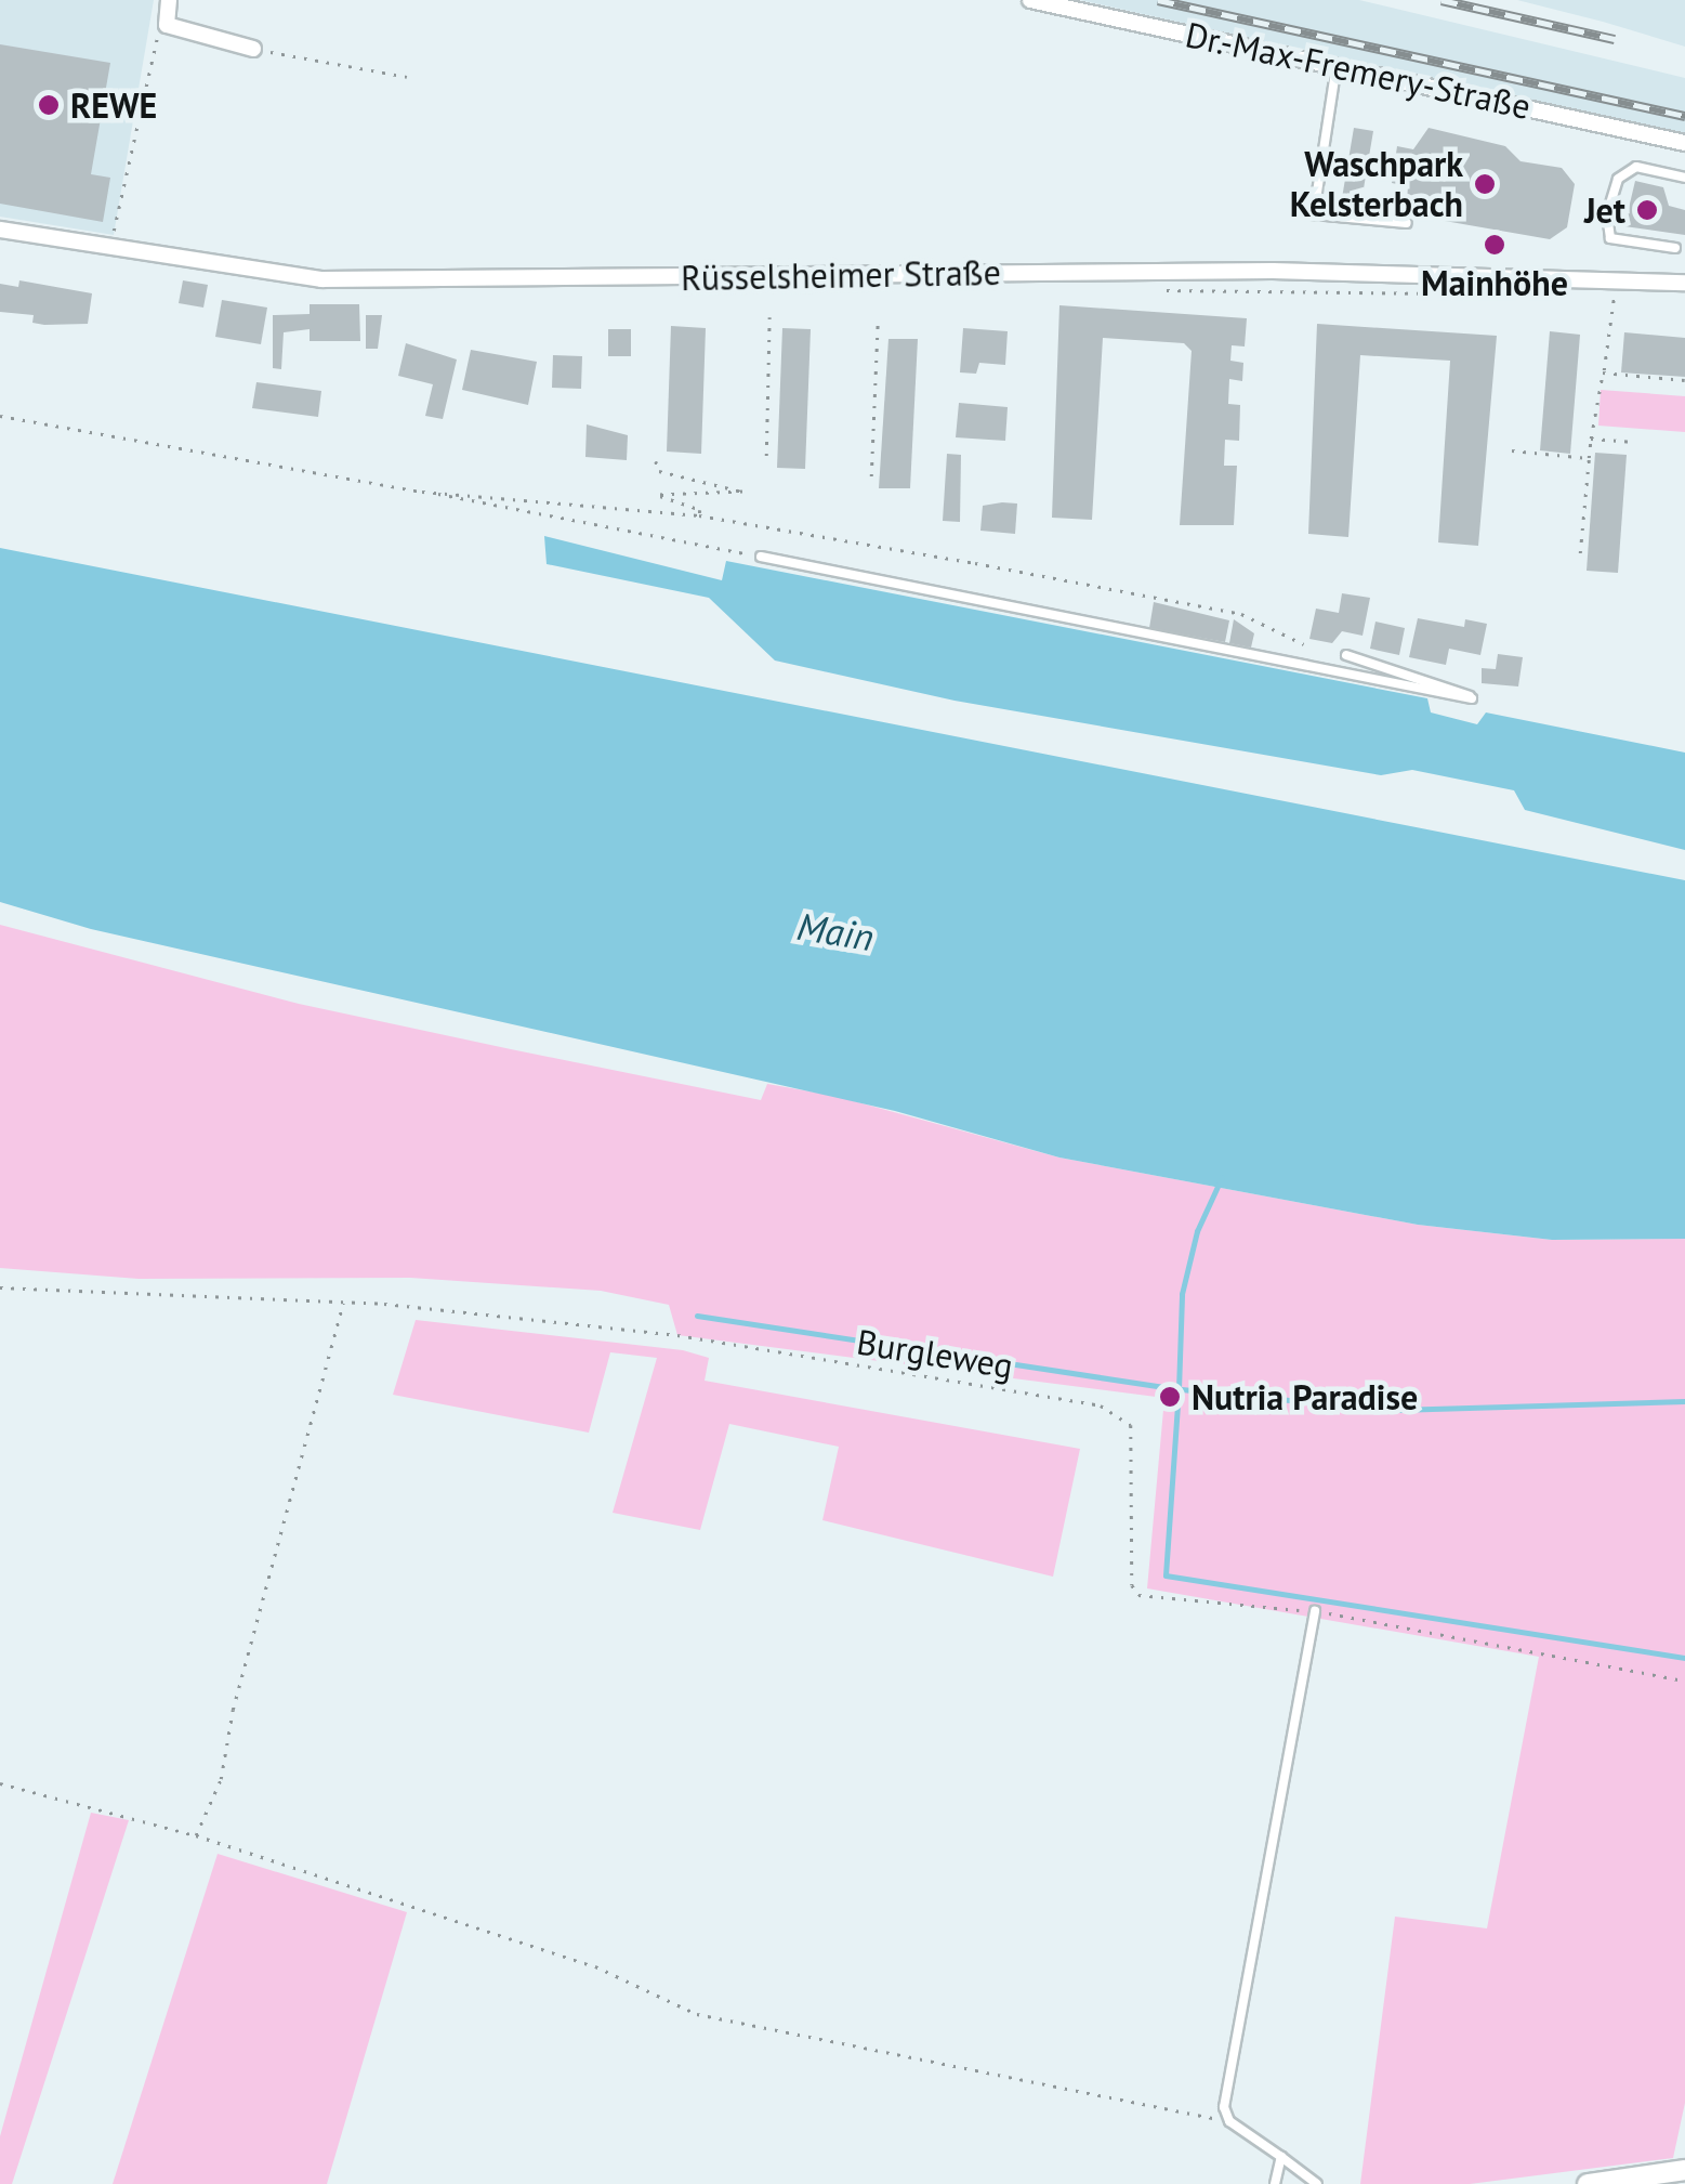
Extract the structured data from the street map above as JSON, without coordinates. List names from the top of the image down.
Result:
{
  "streets": {
    "street": ["Dr.-Max-Fremery-Straße", "Rüsselsheimer Straße"],
    "path": ["Burgleweg"]
  },
  "water": ["Main"],
  "places": [
    "REWE",
    "Waschpark Kelsterbach",
    "Jet",
    "Mainhöhe",
    "Nutria Paradise"
  ]
}
